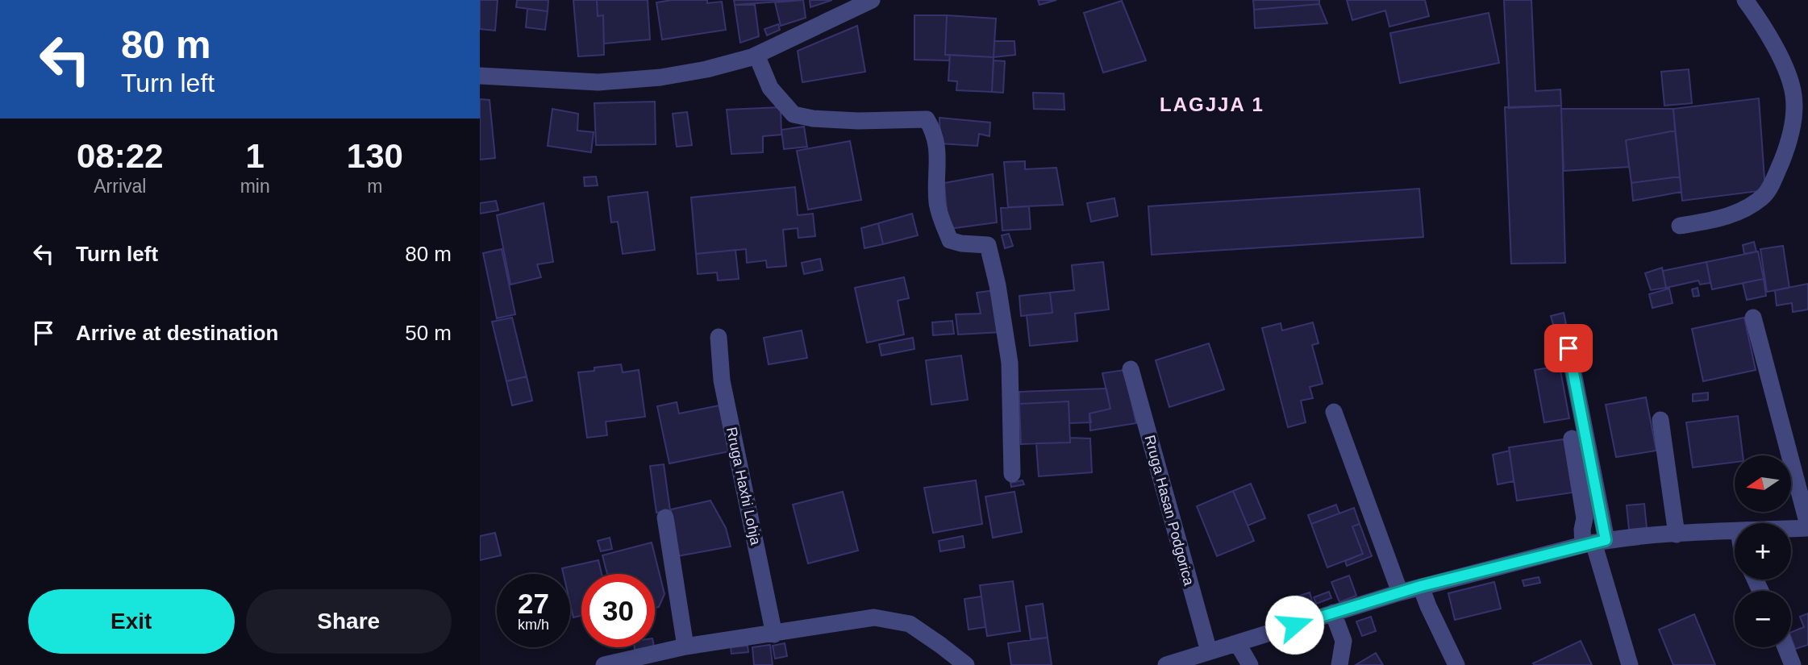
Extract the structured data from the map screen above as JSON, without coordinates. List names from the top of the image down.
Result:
{
  "streets": {
    "street": ["Rruga Haxhi Lohja", "Rruga Hasan Podgorica"]
  },
  "districts": ["LAGJJA 1"],
  "north": "left",
  "page": {
    "turn": ["80 m", "Turn left"],
    "eta": [
      "08:22",
      "Arrival",
      "1",
      "min",
      "130",
      "m"
    ],
    "list": [
      {
        "name": "Turn left",
        "value": "80 m"
      },
      {
        "name": "Arrive at destination",
        "value": "50 m"
      }
    ],
    "map_buttons": ["+", "−"],
    "speed": "27 km/h",
    "limit": "30",
    "buttons": ["Exit", "Share"]
  }
}
